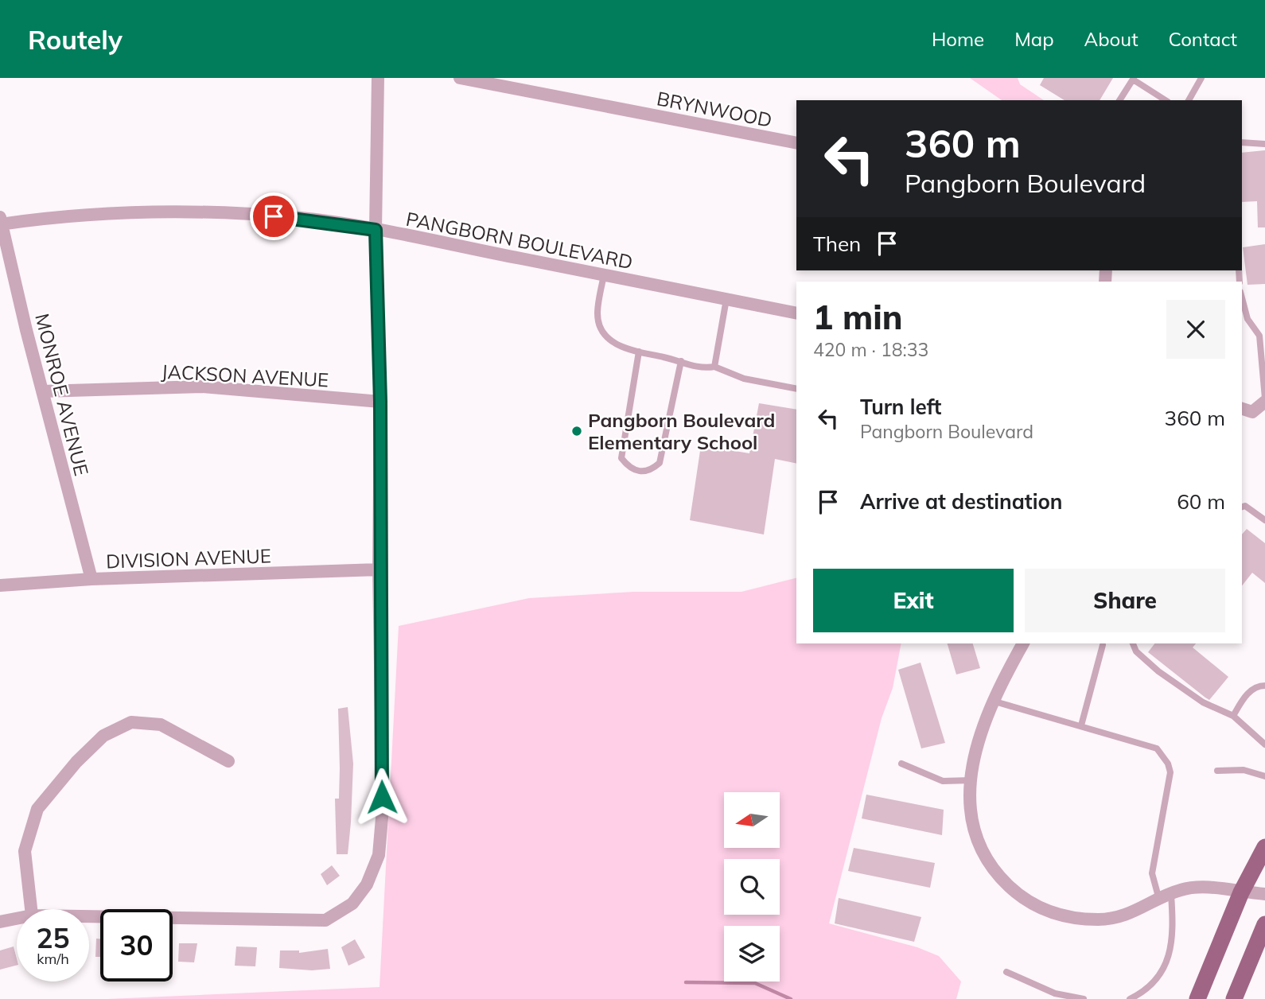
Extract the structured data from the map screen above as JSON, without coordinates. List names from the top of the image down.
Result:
{
  "streets": {
    "street": [
      "BRYNWOOD",
      "PANGBORN BOULEVARD",
      "JACKSON AVENUE",
      "MONROE AVENUE",
      "DIVISION AVENUE"
    ]
  },
  "crossings": [
    ["PANGBORN BOULEVARD", "MONROE AVENUE"],
    ["JACKSON AVENUE", "MONROE AVENUE"],
    ["MONROE AVENUE", "DIVISION AVENUE"]
  ],
  "places": ["Pangborn Boulevard Elementary School"],
  "north": "left",
  "page": {
    "header": "Routely",
    "nav": [
      "Home",
      "Map",
      "About",
      "Contact"
    ],
    "turn": ["360 m", "Pangborn Boulevard"],
    "then": "Then",
    "heading": ["1 min", "420 m · 18:33"],
    "list": [
      {
        "name": "Turn left",
        "note": "Pangborn Boulevard",
        "value": "360 m"
      },
      {
        "name": "Arrive at destination",
        "value": "60 m"
      }
    ],
    "buttons": ["Exit", "Share"],
    "speed": "25 km/h",
    "limit": "30"
  }
}
